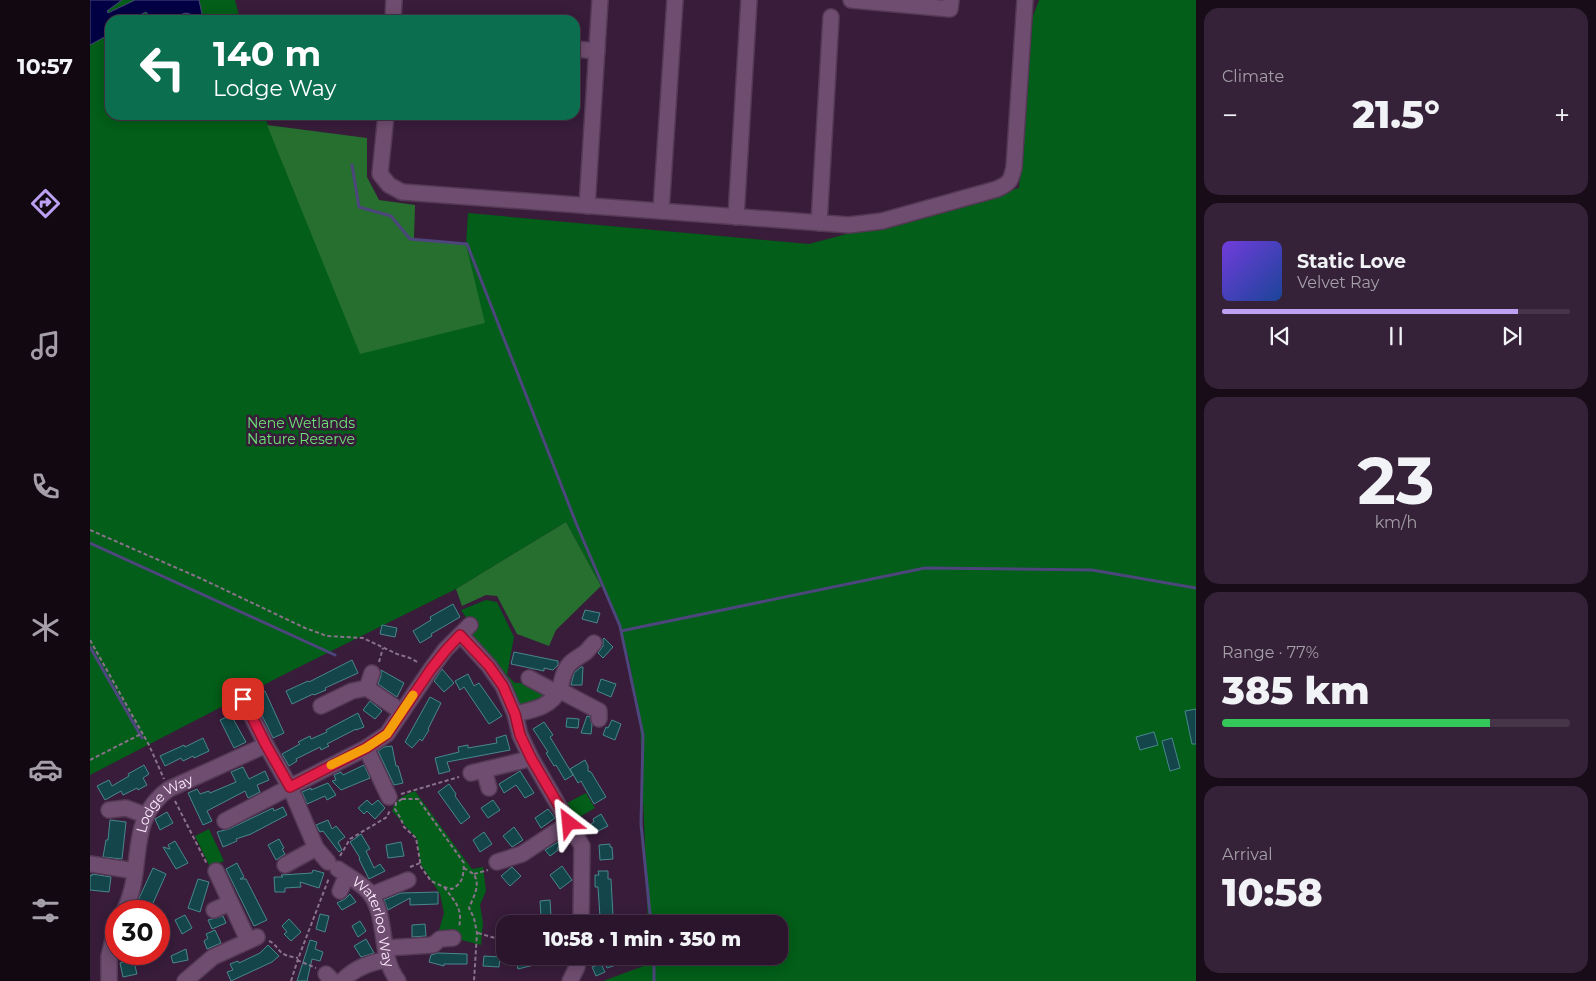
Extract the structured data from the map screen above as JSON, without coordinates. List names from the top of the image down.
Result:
{
  "streets": {
    "street": ["Lodge Way", "Waterloo Way"]
  },
  "parks": ["Nene Wetlands Nature Reserve"],
  "page": {
    "tabs": "10:57",
    "tile": [
      "Climate",
      ["23", "km/h"],
      ["Range · 77%", "385 km"],
      ["Arrival", "10:58"]
    ],
    "turn": ["140 m", "Lodge Way"],
    "heat": ["−", "21.5°", "+"],
    "song": ["Static Love", "Velvet Ray"],
    "limit": "30",
    "trip": "10:58 · 1 min · 350 m"
  }
}
